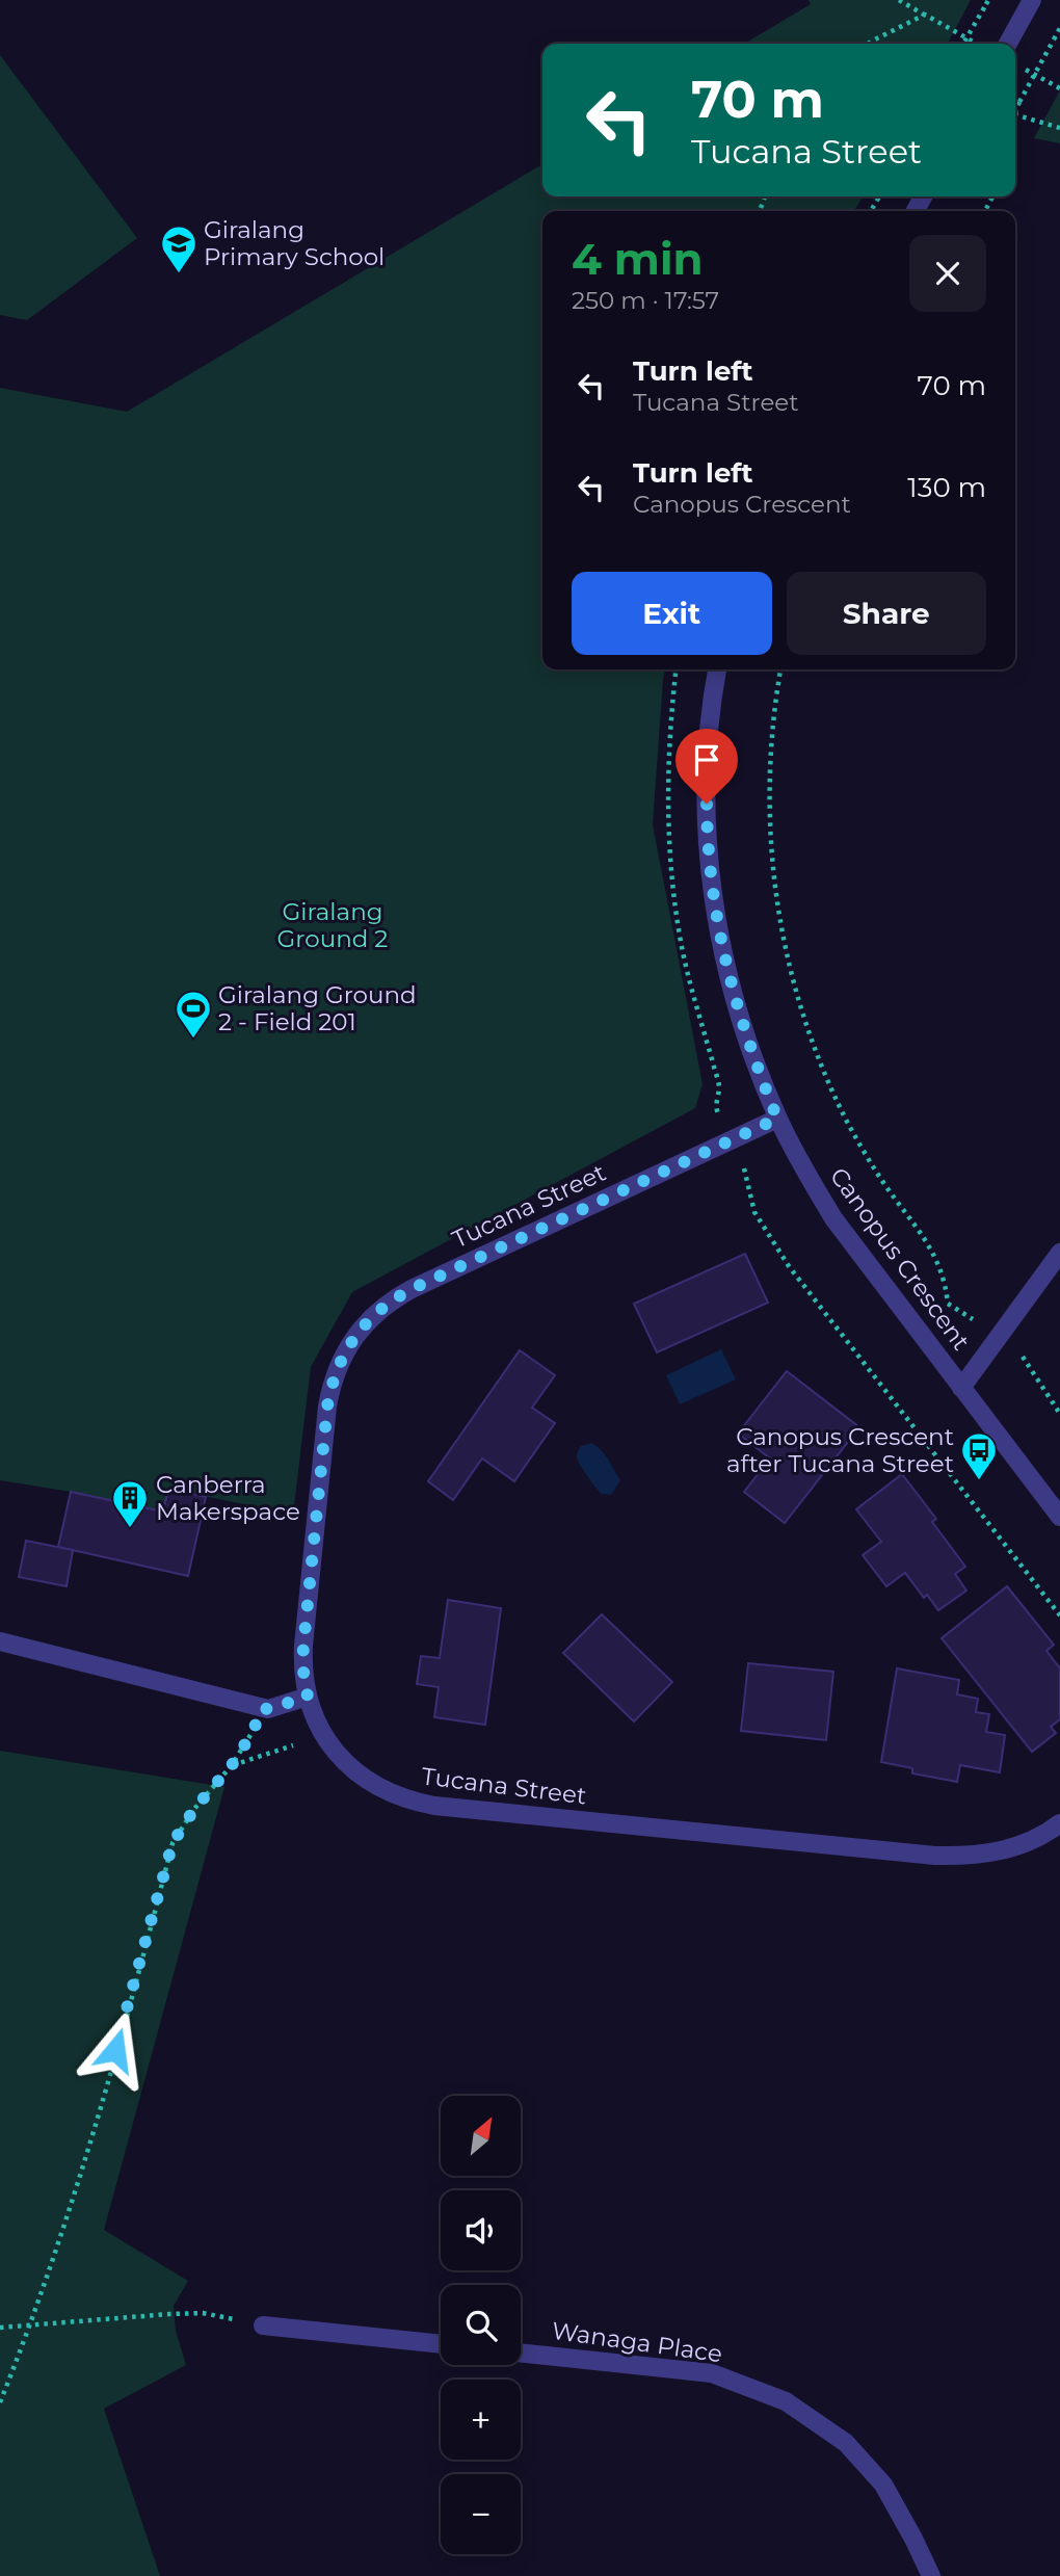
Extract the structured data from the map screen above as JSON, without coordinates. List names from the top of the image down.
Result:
{
  "streets": {
    "street": ["Tucana Street", "Canopus Crescent", "Wanaga Place"]
  },
  "crossings": [
    ["Tucana Street", "Canopus Crescent"]
  ],
  "parks": ["Giralang Ground 2"],
  "places": {
    "school or university": ["Giralang Primary School"],
    "sports": ["Giralang Ground 2 - Field 201"],
    "bus stop": ["Canopus Crescent after Tucana Street"],
    "building": ["Canberra Makerspace"]
  },
  "north": "top right",
  "page": {
    "turn": ["70 m", "Tucana Street"],
    "heading": ["4 min", "250 m · 17:57"],
    "list": [
      {
        "name": "Turn left",
        "note": "Tucana Street",
        "value": "70 m"
      },
      {
        "name": "Turn left",
        "note": "Canopus Crescent",
        "value": "130 m"
      }
    ],
    "buttons": ["Exit", "Share"],
    "map_buttons": ["+", "−"]
  }
}
